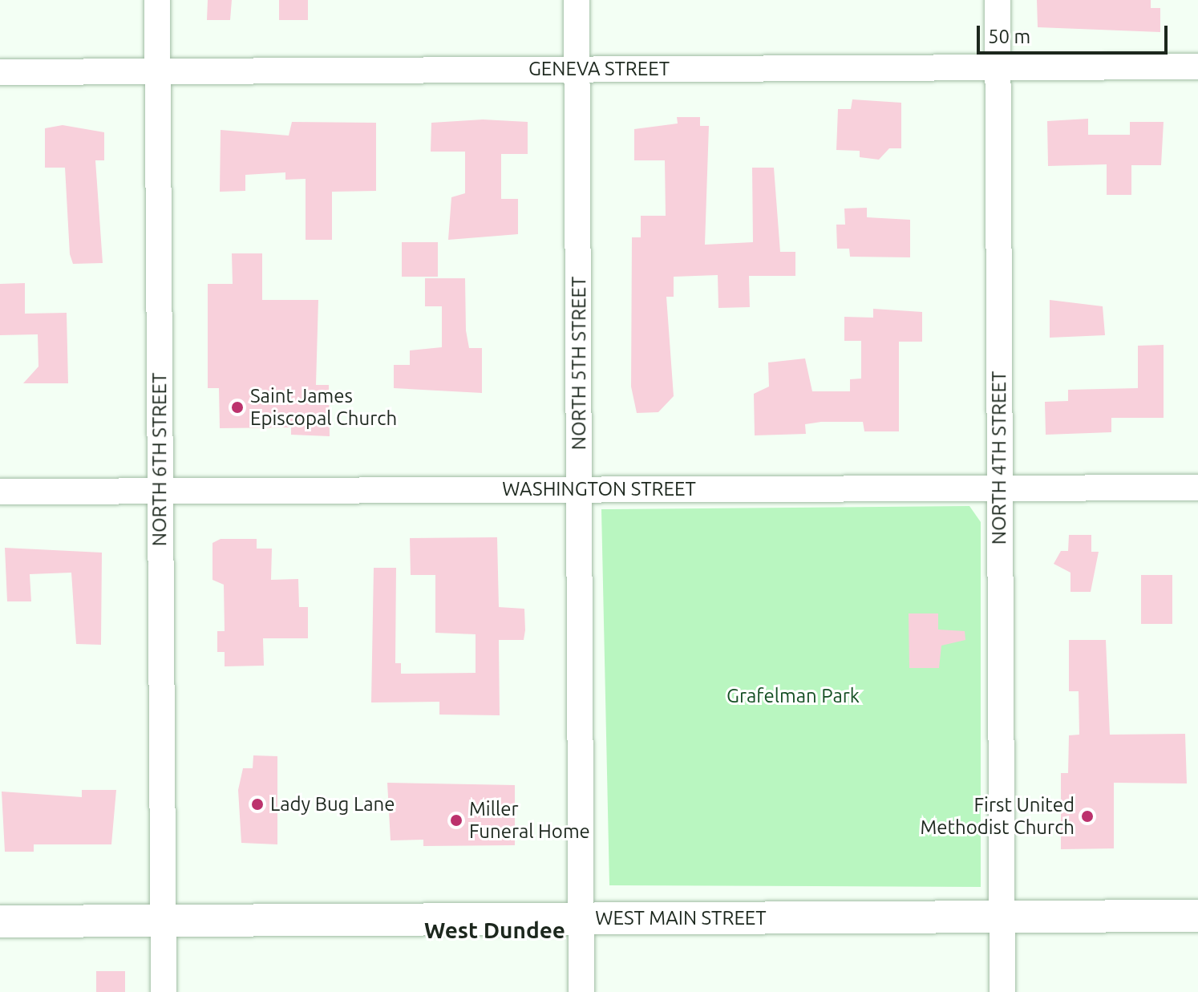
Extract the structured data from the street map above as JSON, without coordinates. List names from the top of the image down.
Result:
{
  "streets": {
    "main road": ["WEST MAIN STREET"],
    "street": [
      "GENEVA STREET",
      "NORTH 5TH STREET",
      "NORTH 4TH STREET",
      "NORTH 6TH STREET",
      "WASHINGTON STREET"
    ]
  },
  "crossings": [
    ["GENEVA STREET", "NORTH 5TH STREET"],
    ["GENEVA STREET", "NORTH 4TH STREET"],
    ["GENEVA STREET", "NORTH 6TH STREET"],
    ["NORTH 5TH STREET", "WASHINGTON STREET"],
    ["NORTH 5TH STREET", "WEST MAIN STREET"],
    ["NORTH 4TH STREET", "WASHINGTON STREET"],
    ["NORTH 4TH STREET", "WEST MAIN STREET"],
    ["NORTH 6TH STREET", "WASHINGTON STREET"],
    ["NORTH 6TH STREET", "WEST MAIN STREET"]
  ],
  "districts": ["West Dundee"],
  "parks": ["Grafelman Park"],
  "places": [
    "Saint James Episcopal Church",
    "Lady Bug Lane",
    "First United Methodist Church",
    "Miller Funeral Home"
  ],
  "scale_bar": "50 m"
}
